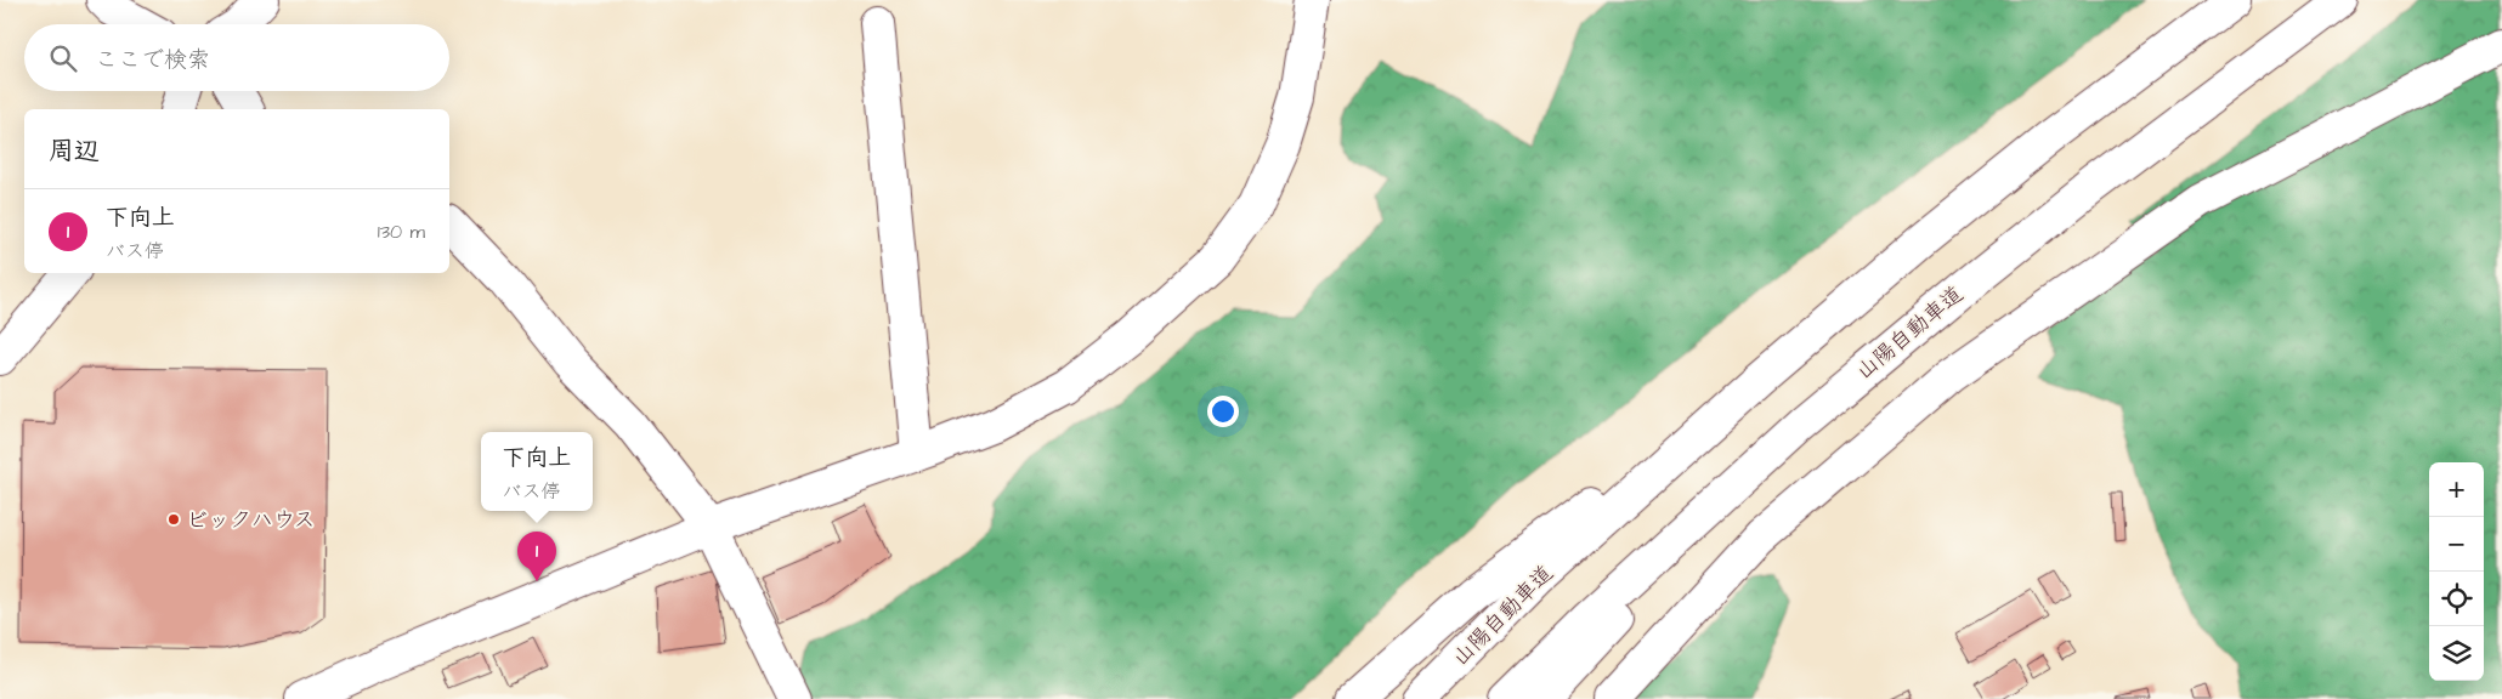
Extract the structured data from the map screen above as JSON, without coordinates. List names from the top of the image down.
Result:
{
  "streets": {
    "main road": ["山陽自動車道"]
  },
  "places": ["ビックハウス"],
  "page": {
    "search": "ここで検索",
    "heading": "周辺",
    "list": [
      {
        "mark": "1",
        "name": "下向上",
        "note": "バス停",
        "value": "130 m"
      }
    ],
    "popup": ["下向上", "バス停"],
    "map_buttons": ["+", "−"],
    "pins": "1"
  }
}
